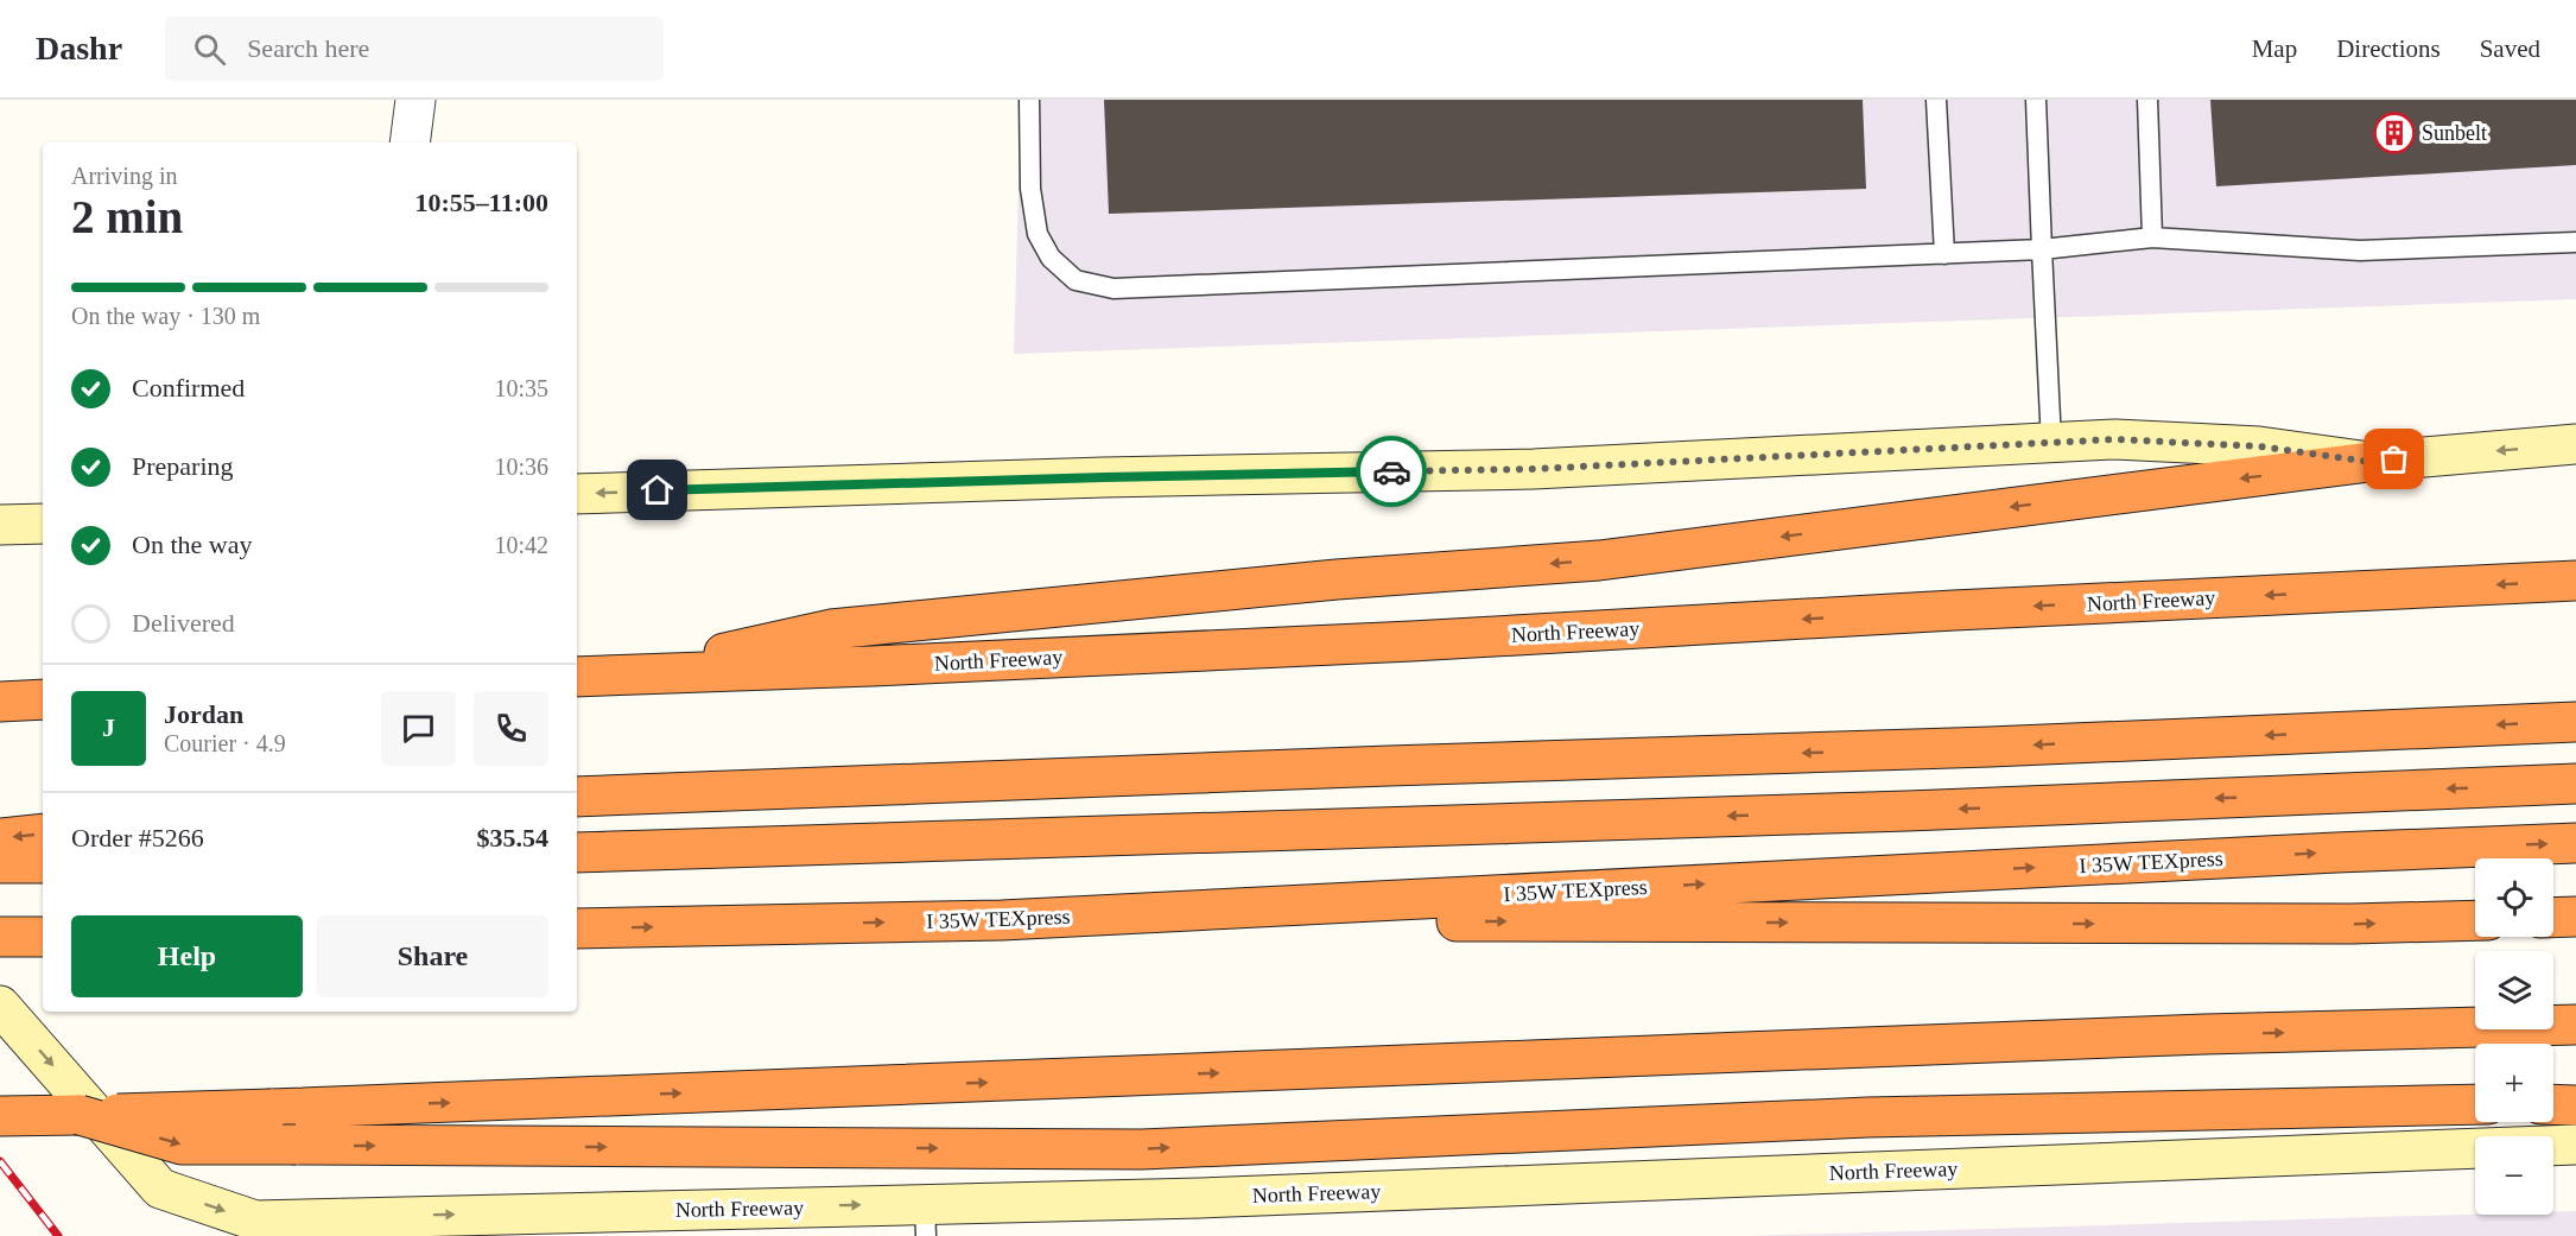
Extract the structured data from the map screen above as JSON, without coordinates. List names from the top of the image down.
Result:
{
  "streets": {
    "highway": ["North Freeway", "I 35W TEXpress"]
  },
  "places": {
    "building": ["Sunbelt"]
  },
  "page": {
    "header": "Dashr",
    "search": "Search here",
    "nav": ["Map", "Directions", "Saved"],
    "heading": ["2 min", "Arriving in", "10:55–11:00"],
    "panel": [
      "Jordan",
      "Courier · 4.9",
      "Order #5266",
      "$35.54"
    ],
    "bar": "On the way · 130 m",
    "list": [
      ["Confirmed", "10:35"],
      ["Preparing", "10:36"],
      ["On the way", "10:42"],
      "Delivered"
    ],
    "round": "J",
    "map_buttons": ["+", "−"],
    "buttons": ["Help", "Share"]
  }
}
